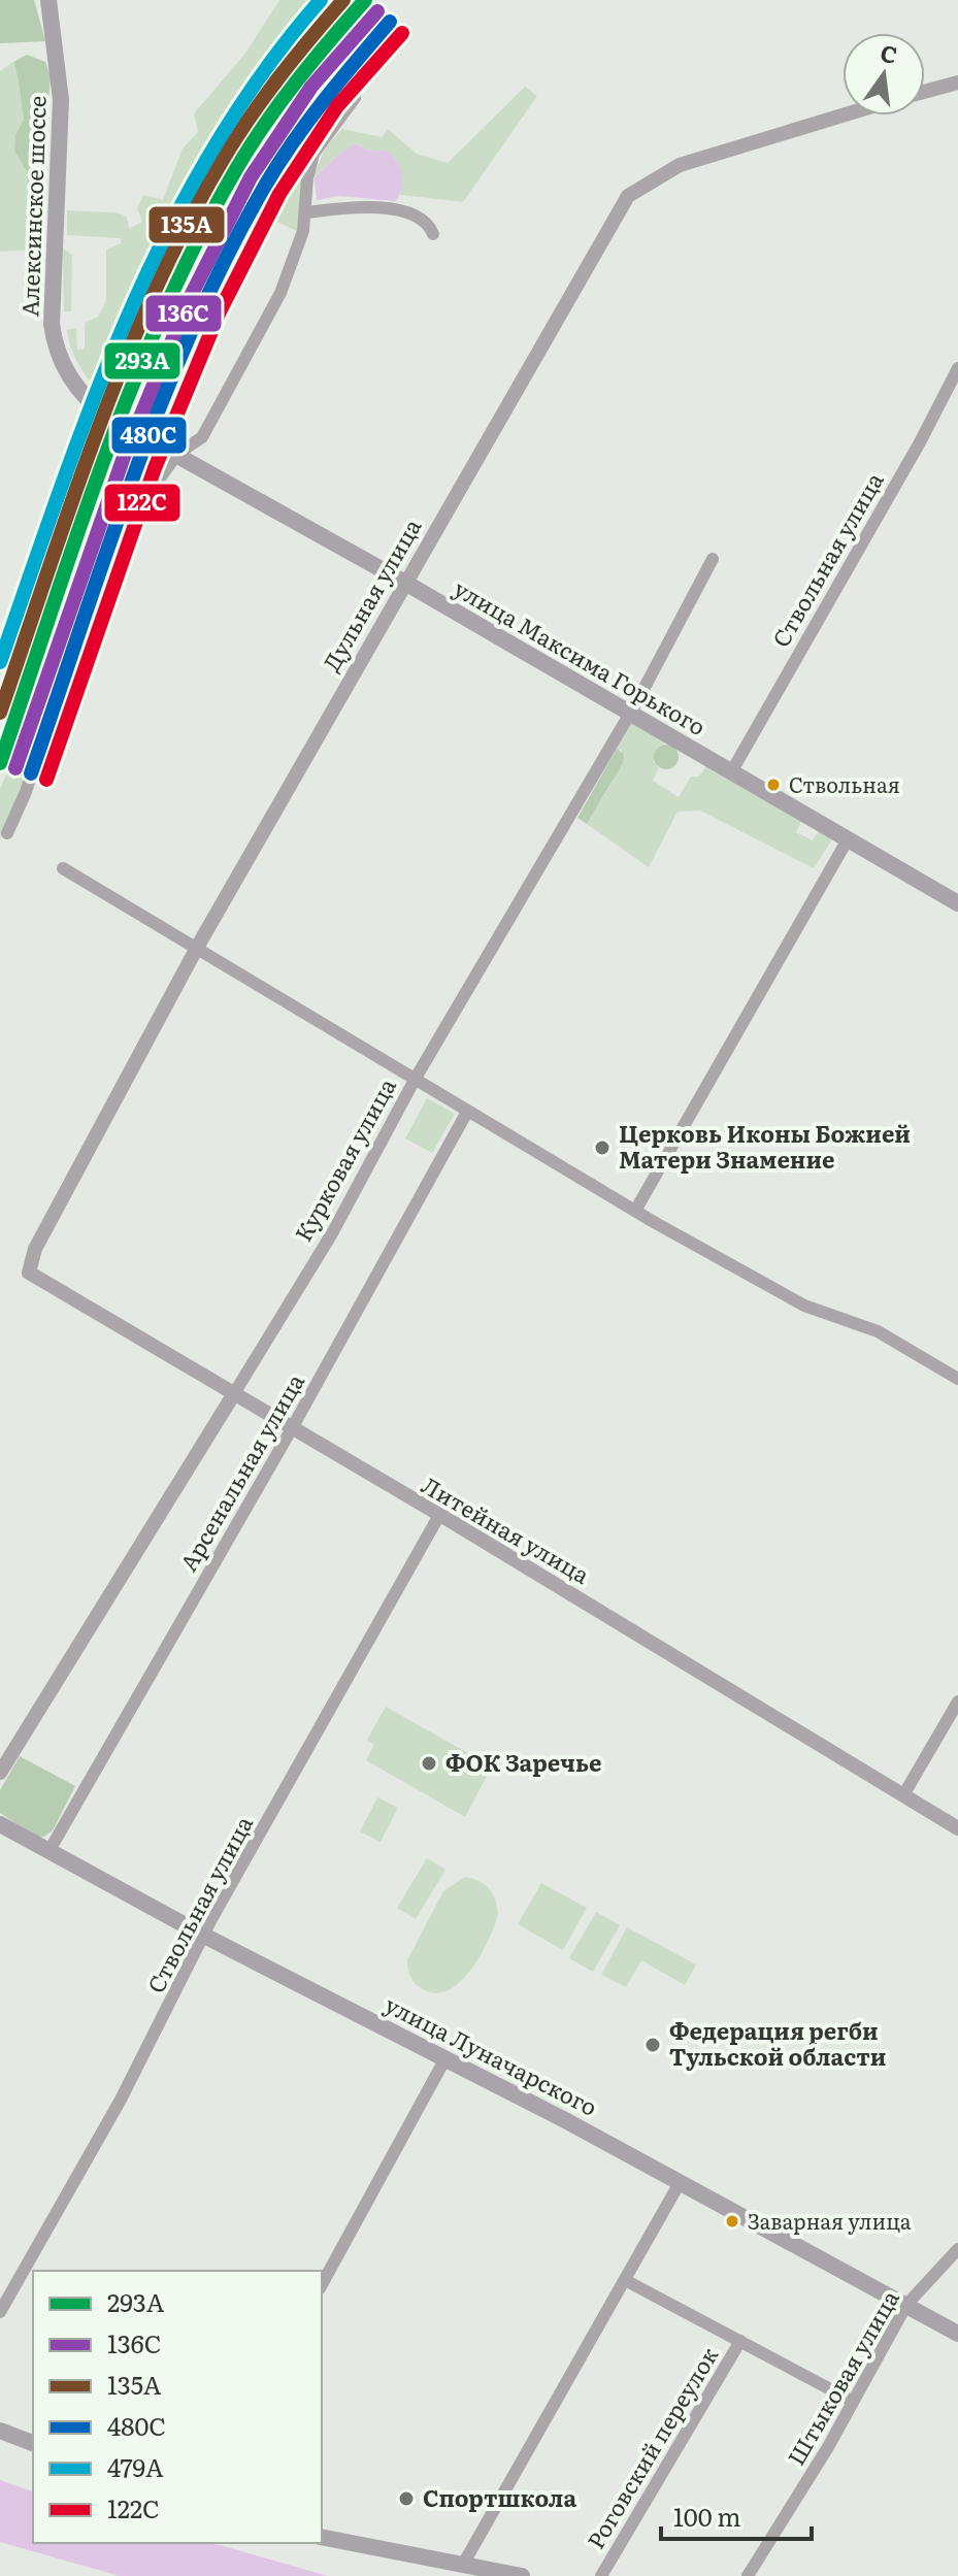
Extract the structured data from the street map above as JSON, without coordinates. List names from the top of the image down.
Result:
{
  "streets": {
    "main road": ["Алексинское шоссе", "улица Максима Горького", "улица Луначарского"],
    "street": [
      "Ствольная улица",
      "Дульная улица",
      "Курковая улица",
      "Арсенальная улица",
      "Литейная улица",
      "Штыковая улица",
      "Роговский переулок"
    ]
  },
  "crossings": [
    ["Алексинское шоссе", "улица Максима Горького"],
    ["Ствольная улица", "улица Максима Горького"],
    ["Ствольная улица", "Литейная улица"],
    ["Ствольная улица", "улица Луначарского"],
    ["Дульная улица", "улица Максима Горького"],
    ["Дульная улица", "Литейная улица"],
    ["улица Максима Горького", "Курковая улица"],
    ["Курковая улица", "Литейная улица"],
    ["Арсенальная улица", "Литейная улица"],
    ["Арсенальная улица", "улица Луначарского"],
    ["улица Луначарского", "Штыковая улица"],
    ["Штыковая улица", "Роговский переулок"]
  ],
  "places": [
    "Ствольная",
    "Церковь Иконы Божией Матери Знамение",
    "ФОК Заречье",
    "Федерация регби Тульской области",
    "Заварная улица",
    "Спортшкола"
  ],
  "lines": [
    "transit line 293А",
    "transit line 135А",
    "transit line 479А",
    "transit line 136С",
    "transit line 480С",
    "transit line 122С"
  ],
  "legend": [
    "293А",
    "136С",
    "135А",
    "480С",
    "479А",
    "122С"
  ],
  "scale_bar": "100 m",
  "north": "top"
}
